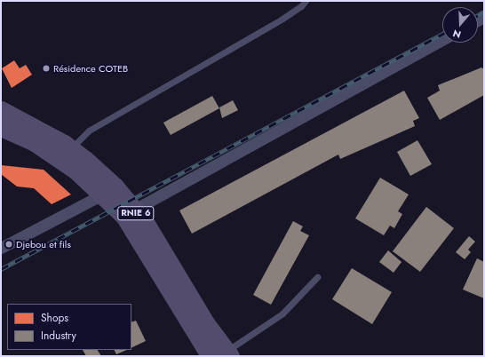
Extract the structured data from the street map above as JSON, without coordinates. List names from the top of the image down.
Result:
{
  "streets": {
    "main road": ["RNIE 6"]
  },
  "places": ["Résidence COTEB", "Djebou et fils"],
  "legend": ["Shops", "Industry"],
  "north": "bottom"
}
